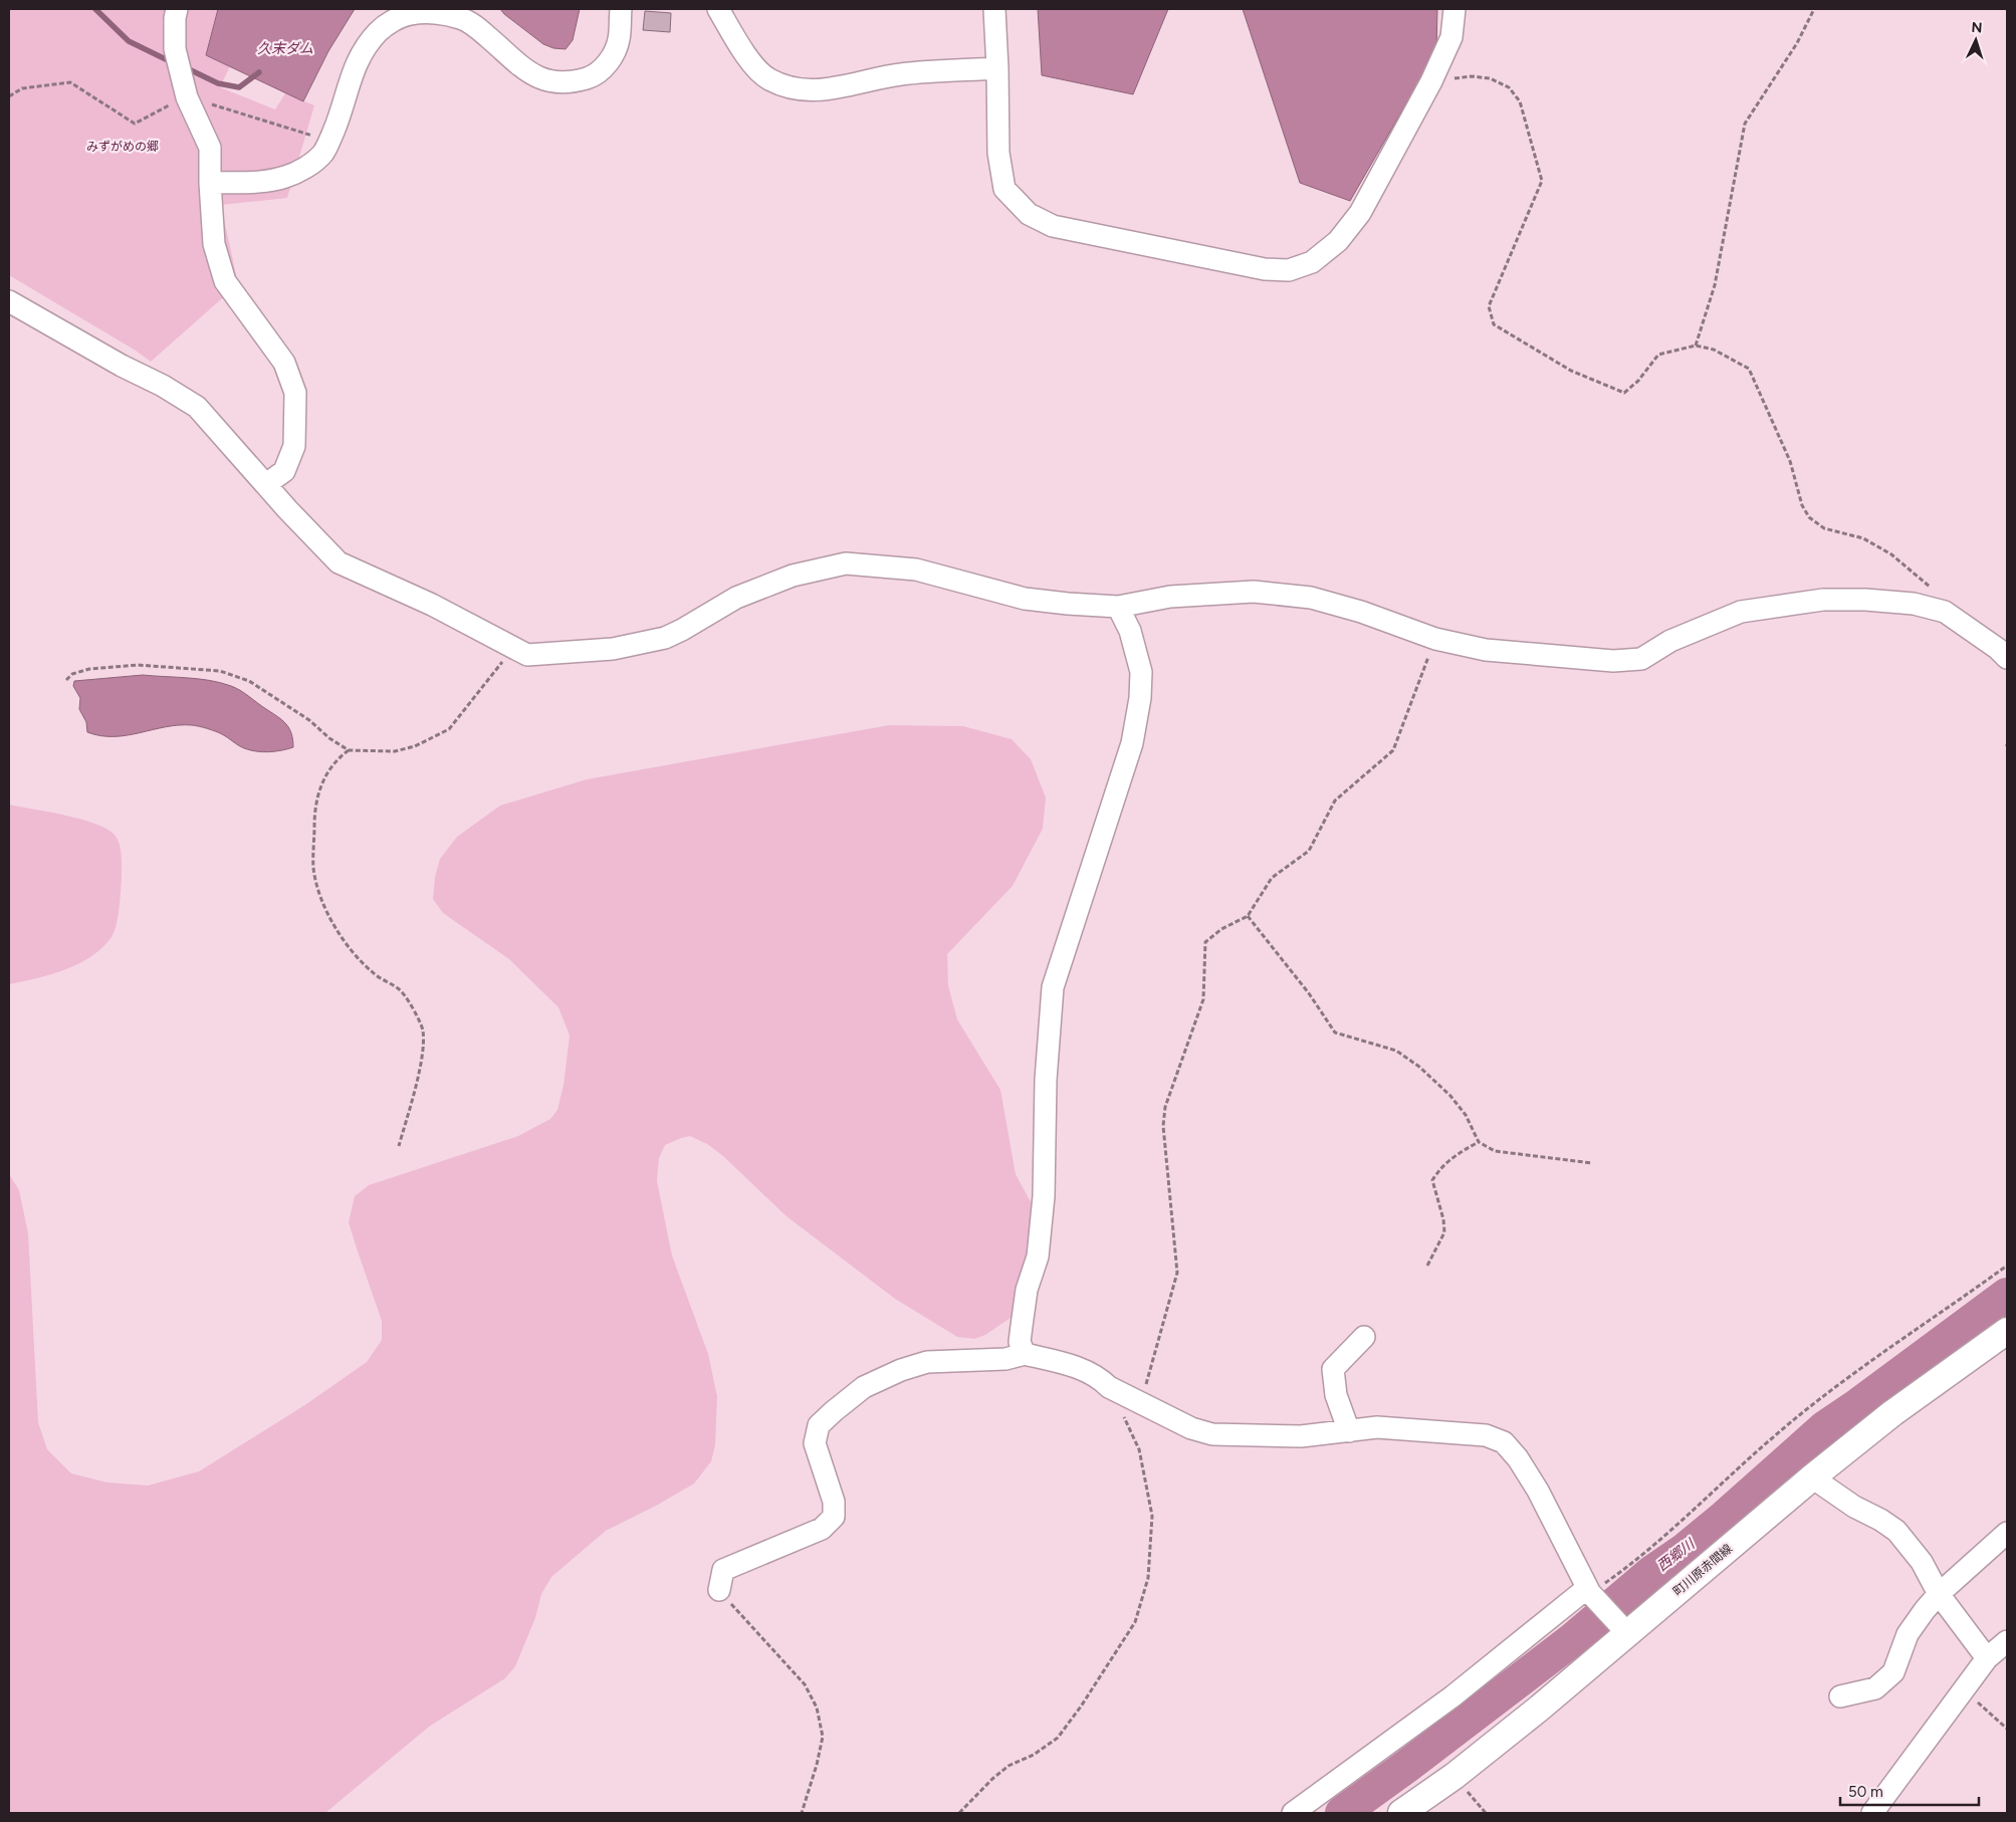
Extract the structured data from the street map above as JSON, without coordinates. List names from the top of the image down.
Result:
{
  "streets": {
    "main road": ["町川原赤間線"]
  },
  "water": ["久末ダム", "西郷川"],
  "parks": ["みずがめの郷"],
  "scale_bar": "50 m",
  "north": "top"
}
